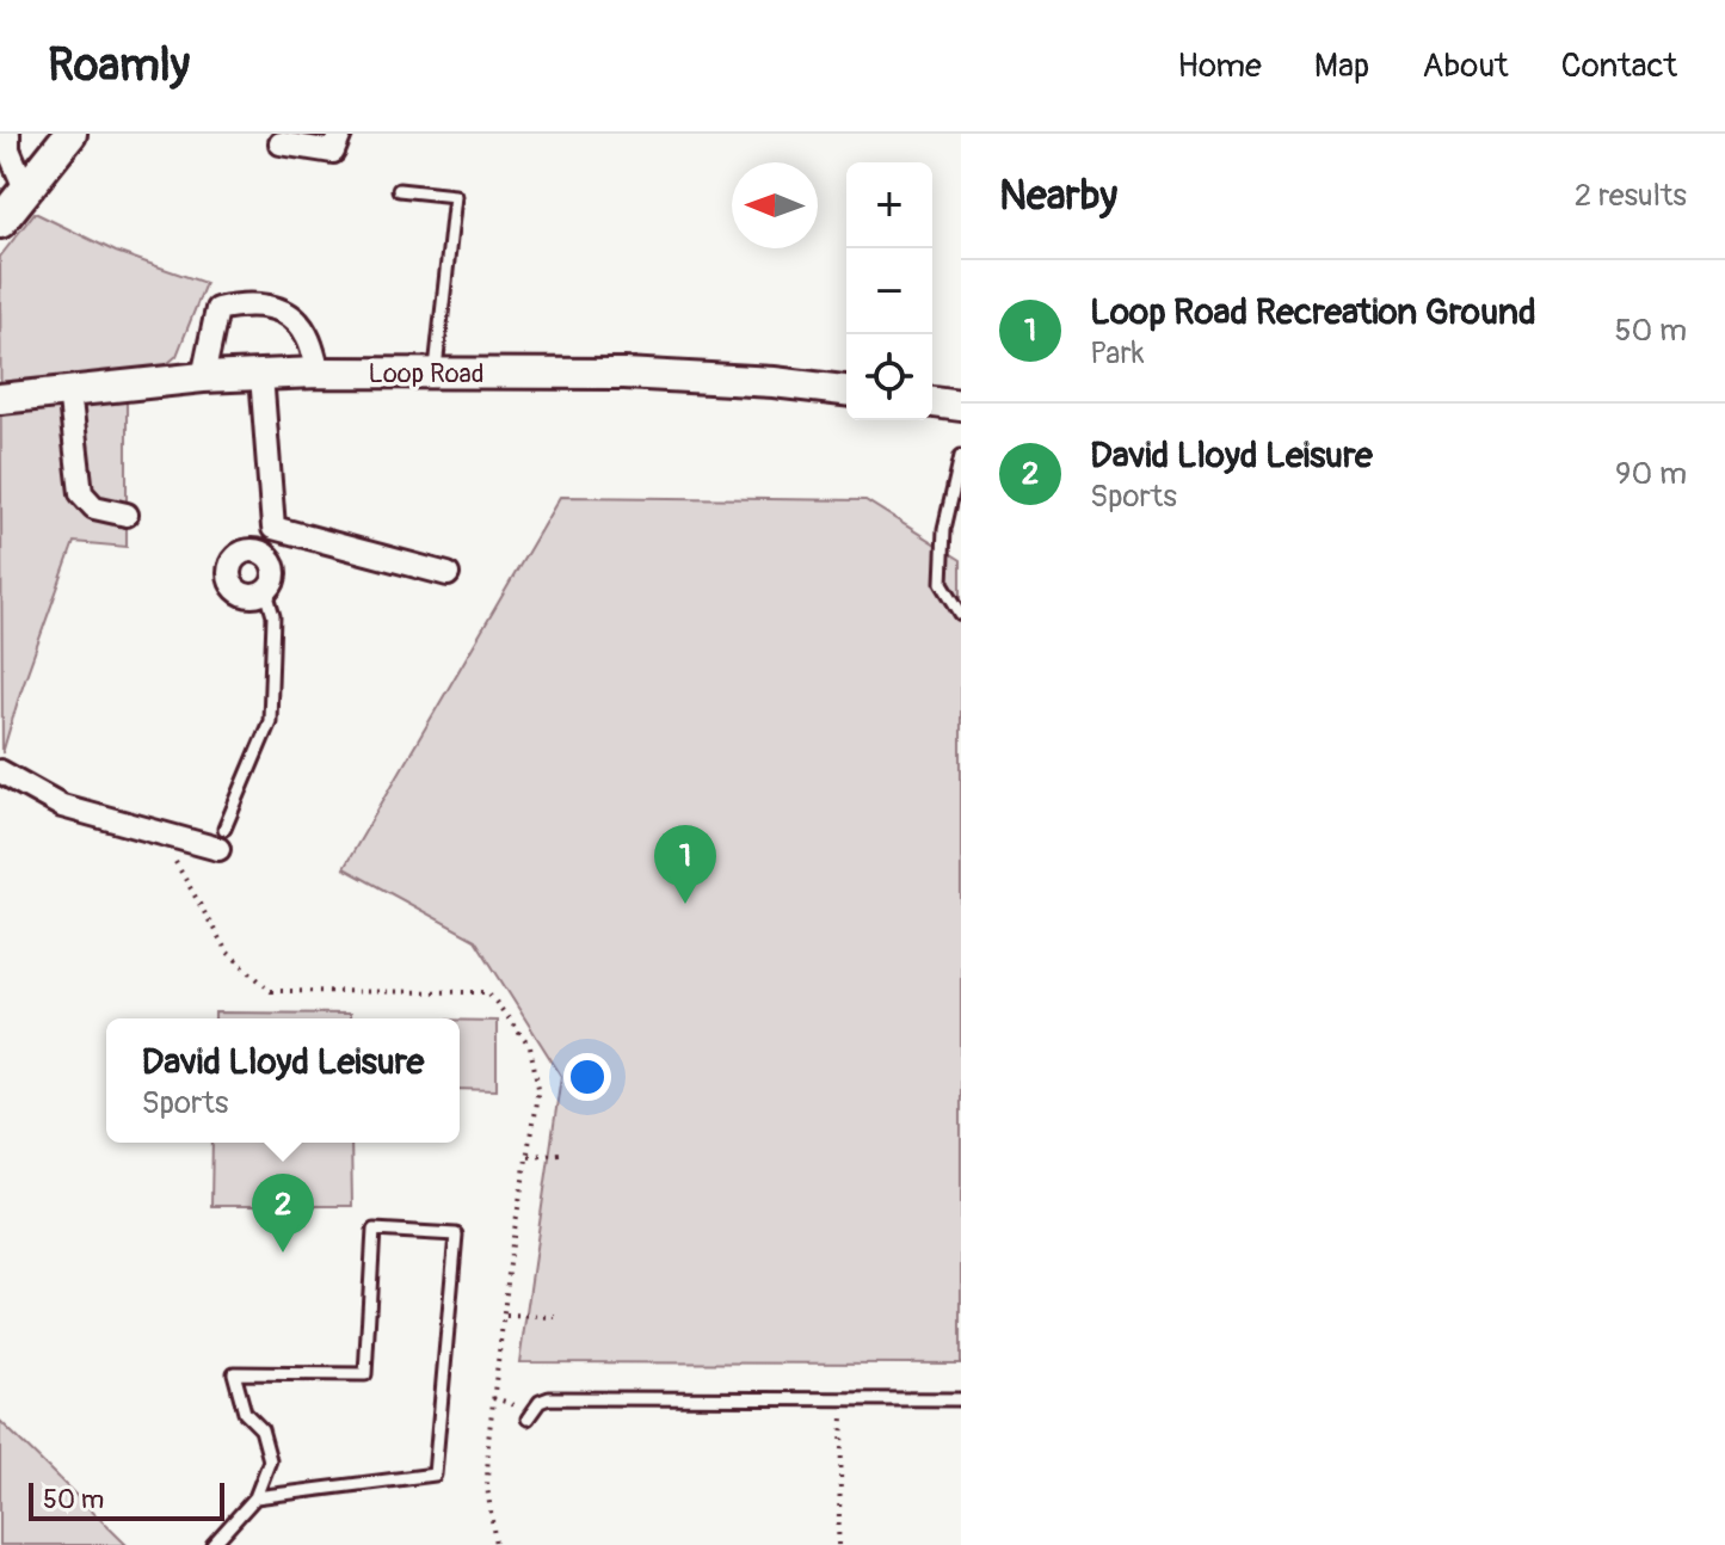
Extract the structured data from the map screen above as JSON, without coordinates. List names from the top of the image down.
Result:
{
  "streets": {
    "main road": ["Loop Road"]
  },
  "scale_bar": "50 m",
  "north": "left",
  "page": {
    "header": "Roamly",
    "nav": [
      "Home",
      "Map",
      "About",
      "Contact"
    ],
    "heading": ["Nearby", "2 results"],
    "map_buttons": ["+", "−"],
    "list": [
      {
        "mark": "1",
        "name": "Loop Road Recreation Ground",
        "note": "Park",
        "value": "50 m"
      },
      {
        "mark": "2",
        "name": "David Lloyd Leisure",
        "note": "Sports",
        "value": "90 m"
      }
    ],
    "pins": ["1", "2"],
    "popup": ["David Lloyd Leisure", "Sports"],
    "scale": "50 m"
  }
}
